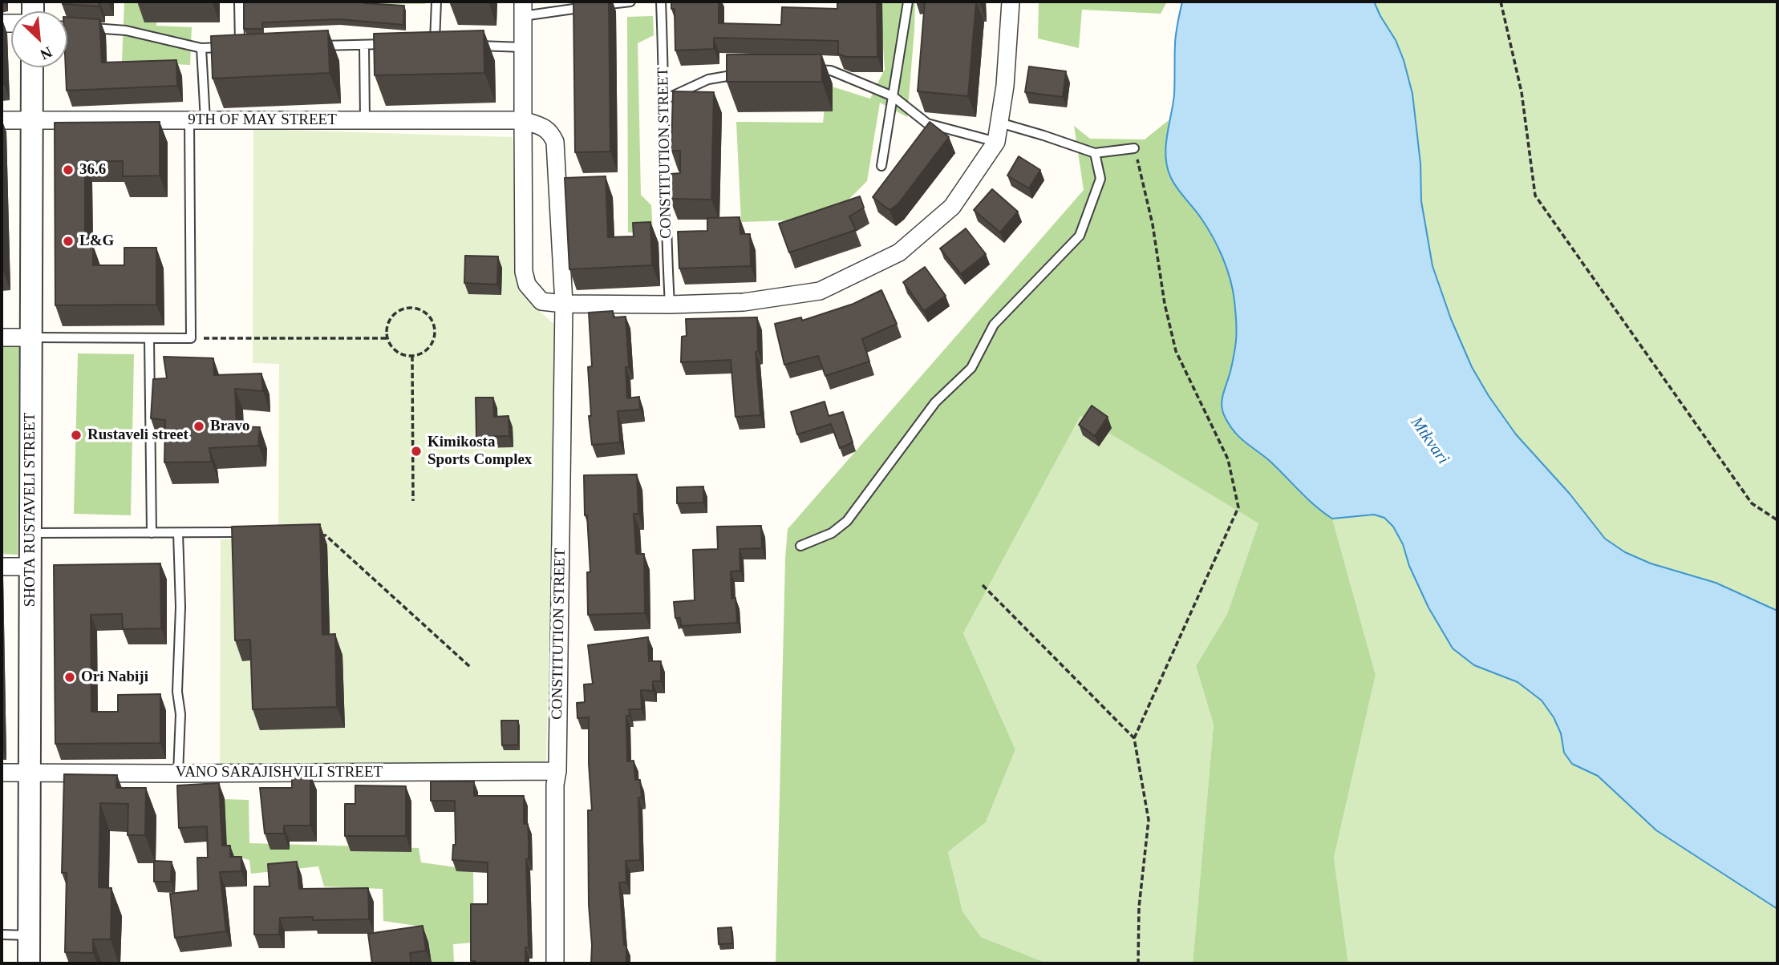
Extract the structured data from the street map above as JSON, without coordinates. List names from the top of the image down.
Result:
{
  "streets": {
    "street": [
      "9TH OF MAY STREET",
      "CONSTITUTION STREET",
      "SHOTA RUSTAVELI STREET",
      "VANO SARAJISHVILI STREET"
    ]
  },
  "crossings": [
    ["9TH OF MAY STREET", "CONSTITUTION STREET"],
    ["9TH OF MAY STREET", "SHOTA RUSTAVELI STREET"],
    ["CONSTITUTION STREET", "VANO SARAJISHVILI STREET"],
    ["SHOTA RUSTAVELI STREET", "VANO SARAJISHVILI STREET"]
  ],
  "water": ["Mtkvari"],
  "places": [
    "36.6",
    "L&G",
    "Bravo",
    "Rustaveli street",
    "Kimikosta Sports Complex",
    "Ori Nabiji"
  ],
  "north": "bottom right"
}
